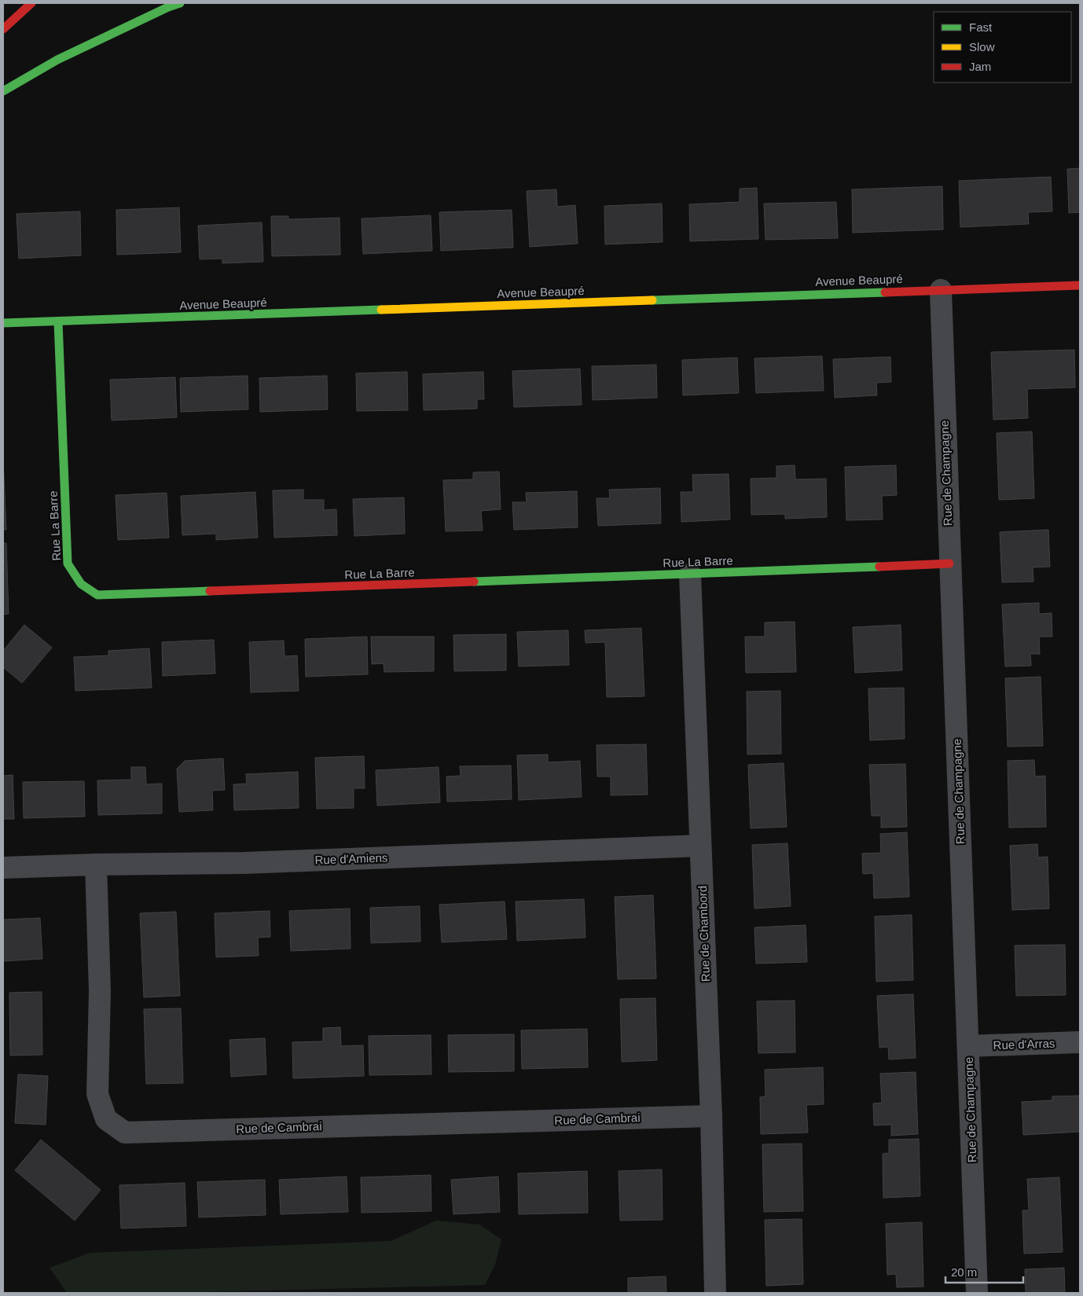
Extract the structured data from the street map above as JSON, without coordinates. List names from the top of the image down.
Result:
{
  "streets": {
    "main road": ["Avenue Beaupré", "Rue La Barre"],
    "street": [
      "Rue de Champagne",
      "Rue d'Amiens",
      "Rue de Chambord",
      "Rue d'Arras",
      "Rue de Cambrai"
    ]
  },
  "crossings": [
    ["Avenue Beaupré", "Rue de Champagne"],
    ["Avenue Beaupré", "Rue La Barre"],
    ["Rue de Champagne", "Rue La Barre"],
    ["Rue de Champagne", "Rue d'Arras"],
    ["Rue La Barre", "Rue de Chambord"],
    ["Rue d'Amiens", "Rue de Chambord"],
    ["Rue d'Amiens", "Rue de Cambrai"],
    ["Rue de Chambord", "Rue de Cambrai"]
  ],
  "legend": ["Fast", "Slow", "Jam"],
  "scale_bar": "20 m"
}
